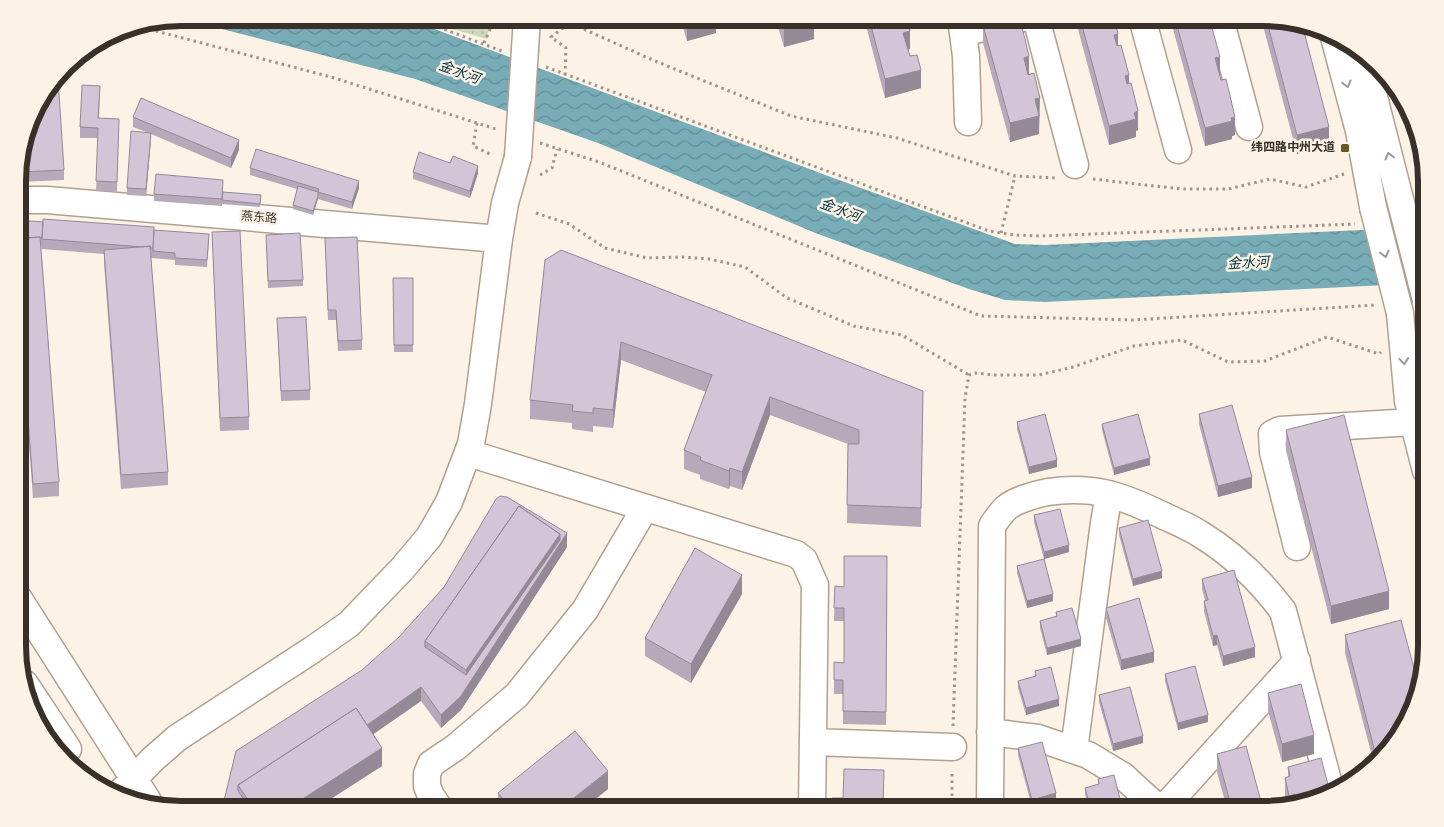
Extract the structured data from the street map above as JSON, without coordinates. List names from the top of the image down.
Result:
{
  "streets": {
    "street": ["燕东路"]
  },
  "water": ["金水河"],
  "places": {
    "transit": ["纬四路中州大道"]
  }
}
